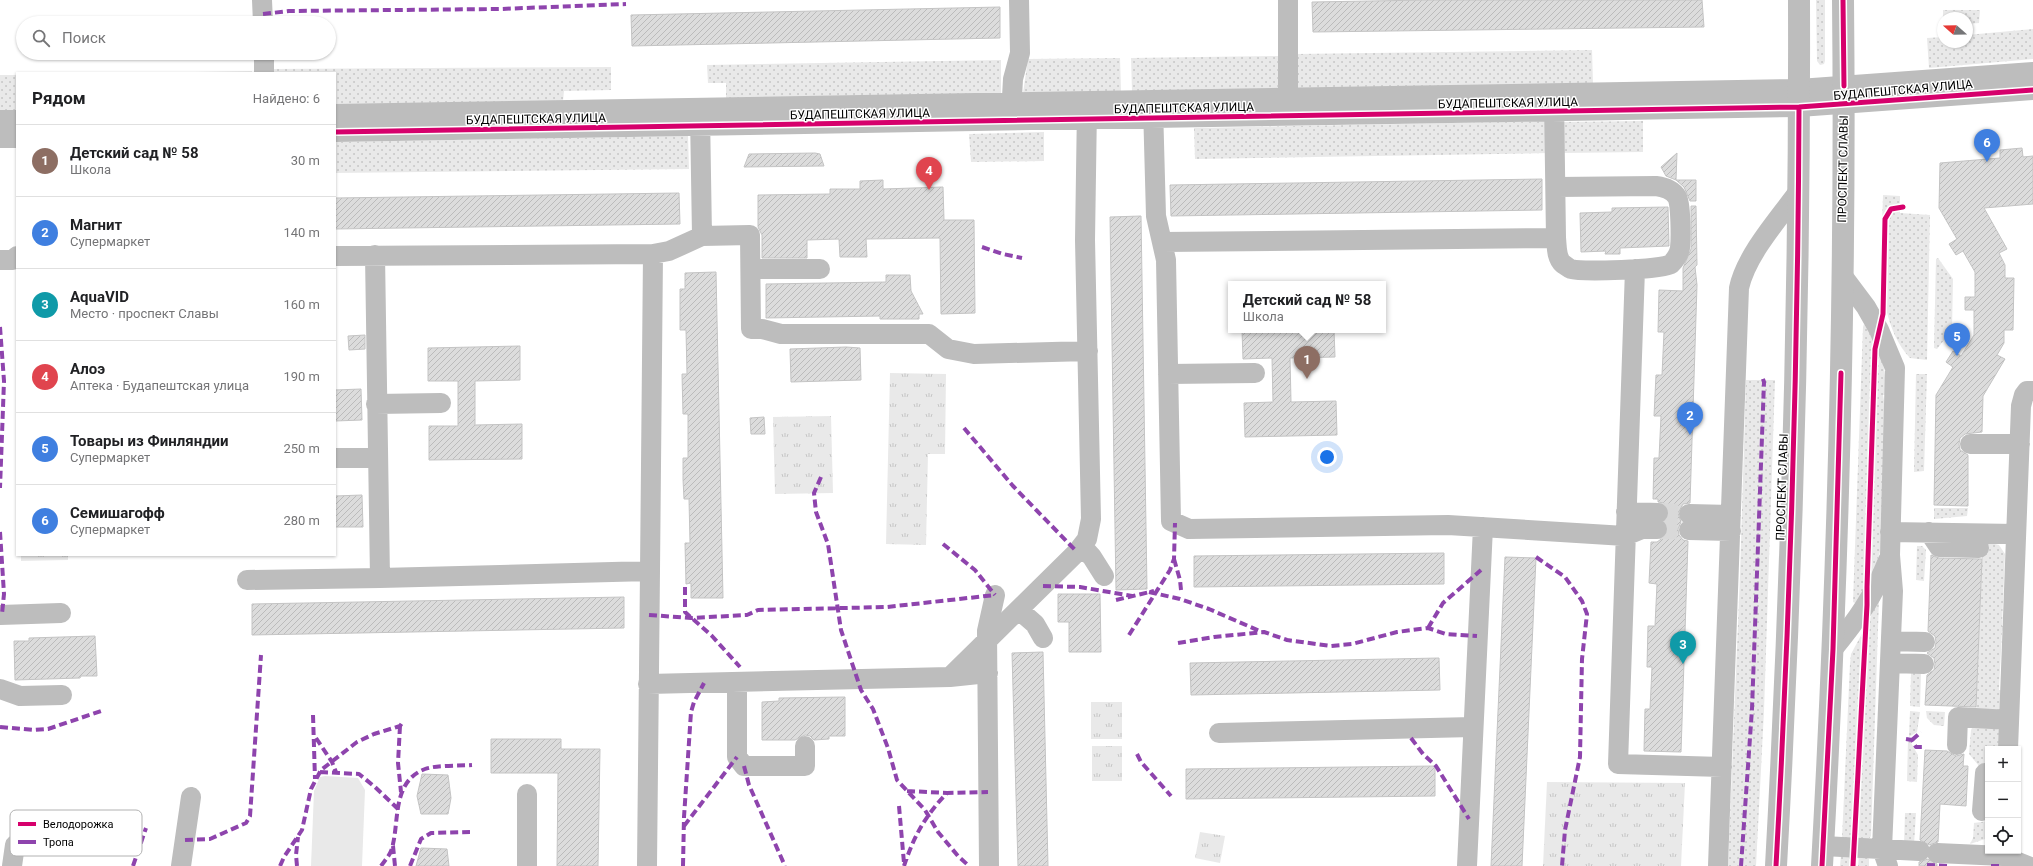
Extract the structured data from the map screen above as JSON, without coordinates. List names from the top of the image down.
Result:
{
  "streets": {
    "main road": ["ПРОСПЕКТ СЛАВЫ"],
    "street": ["БУДАПЕШТСКАЯ УЛИЦА"]
  },
  "crossings": [
    ["БУДАПЕШТСКАЯ УЛИЦА", "ПРОСПЕКТ СЛАВЫ"]
  ],
  "legend": ["Велодорожка", "Тропа"],
  "north": "left",
  "page": {
    "search": "Поиск",
    "heading": ["Рядом", "Найдено: 6"],
    "list": [
      {
        "mark": "1",
        "name": "Детский сад № 58",
        "note": "Школа",
        "value": "30 m"
      },
      {
        "mark": "2",
        "name": "Магнит",
        "note": "Супермаркет",
        "value": "140 m"
      },
      {
        "mark": "3",
        "name": "AquaVID",
        "note": "Место · проспект Славы",
        "value": "160 m"
      },
      {
        "mark": "4",
        "name": "Алоэ",
        "note": "Аптека · Будапештская улица",
        "value": "190 m"
      },
      {
        "mark": "5",
        "name": "Товары из Финляндии",
        "note": "Супермаркет",
        "value": "250 m"
      },
      {
        "mark": "6",
        "name": "Семишагофф",
        "note": "Супермаркет",
        "value": "280 m"
      }
    ],
    "pins": [
      "6",
      "4",
      "5",
      "1",
      "2",
      "3"
    ],
    "popup": ["Детский сад № 58", "Школа"],
    "map_buttons": ["+", "−"]
  }
}
